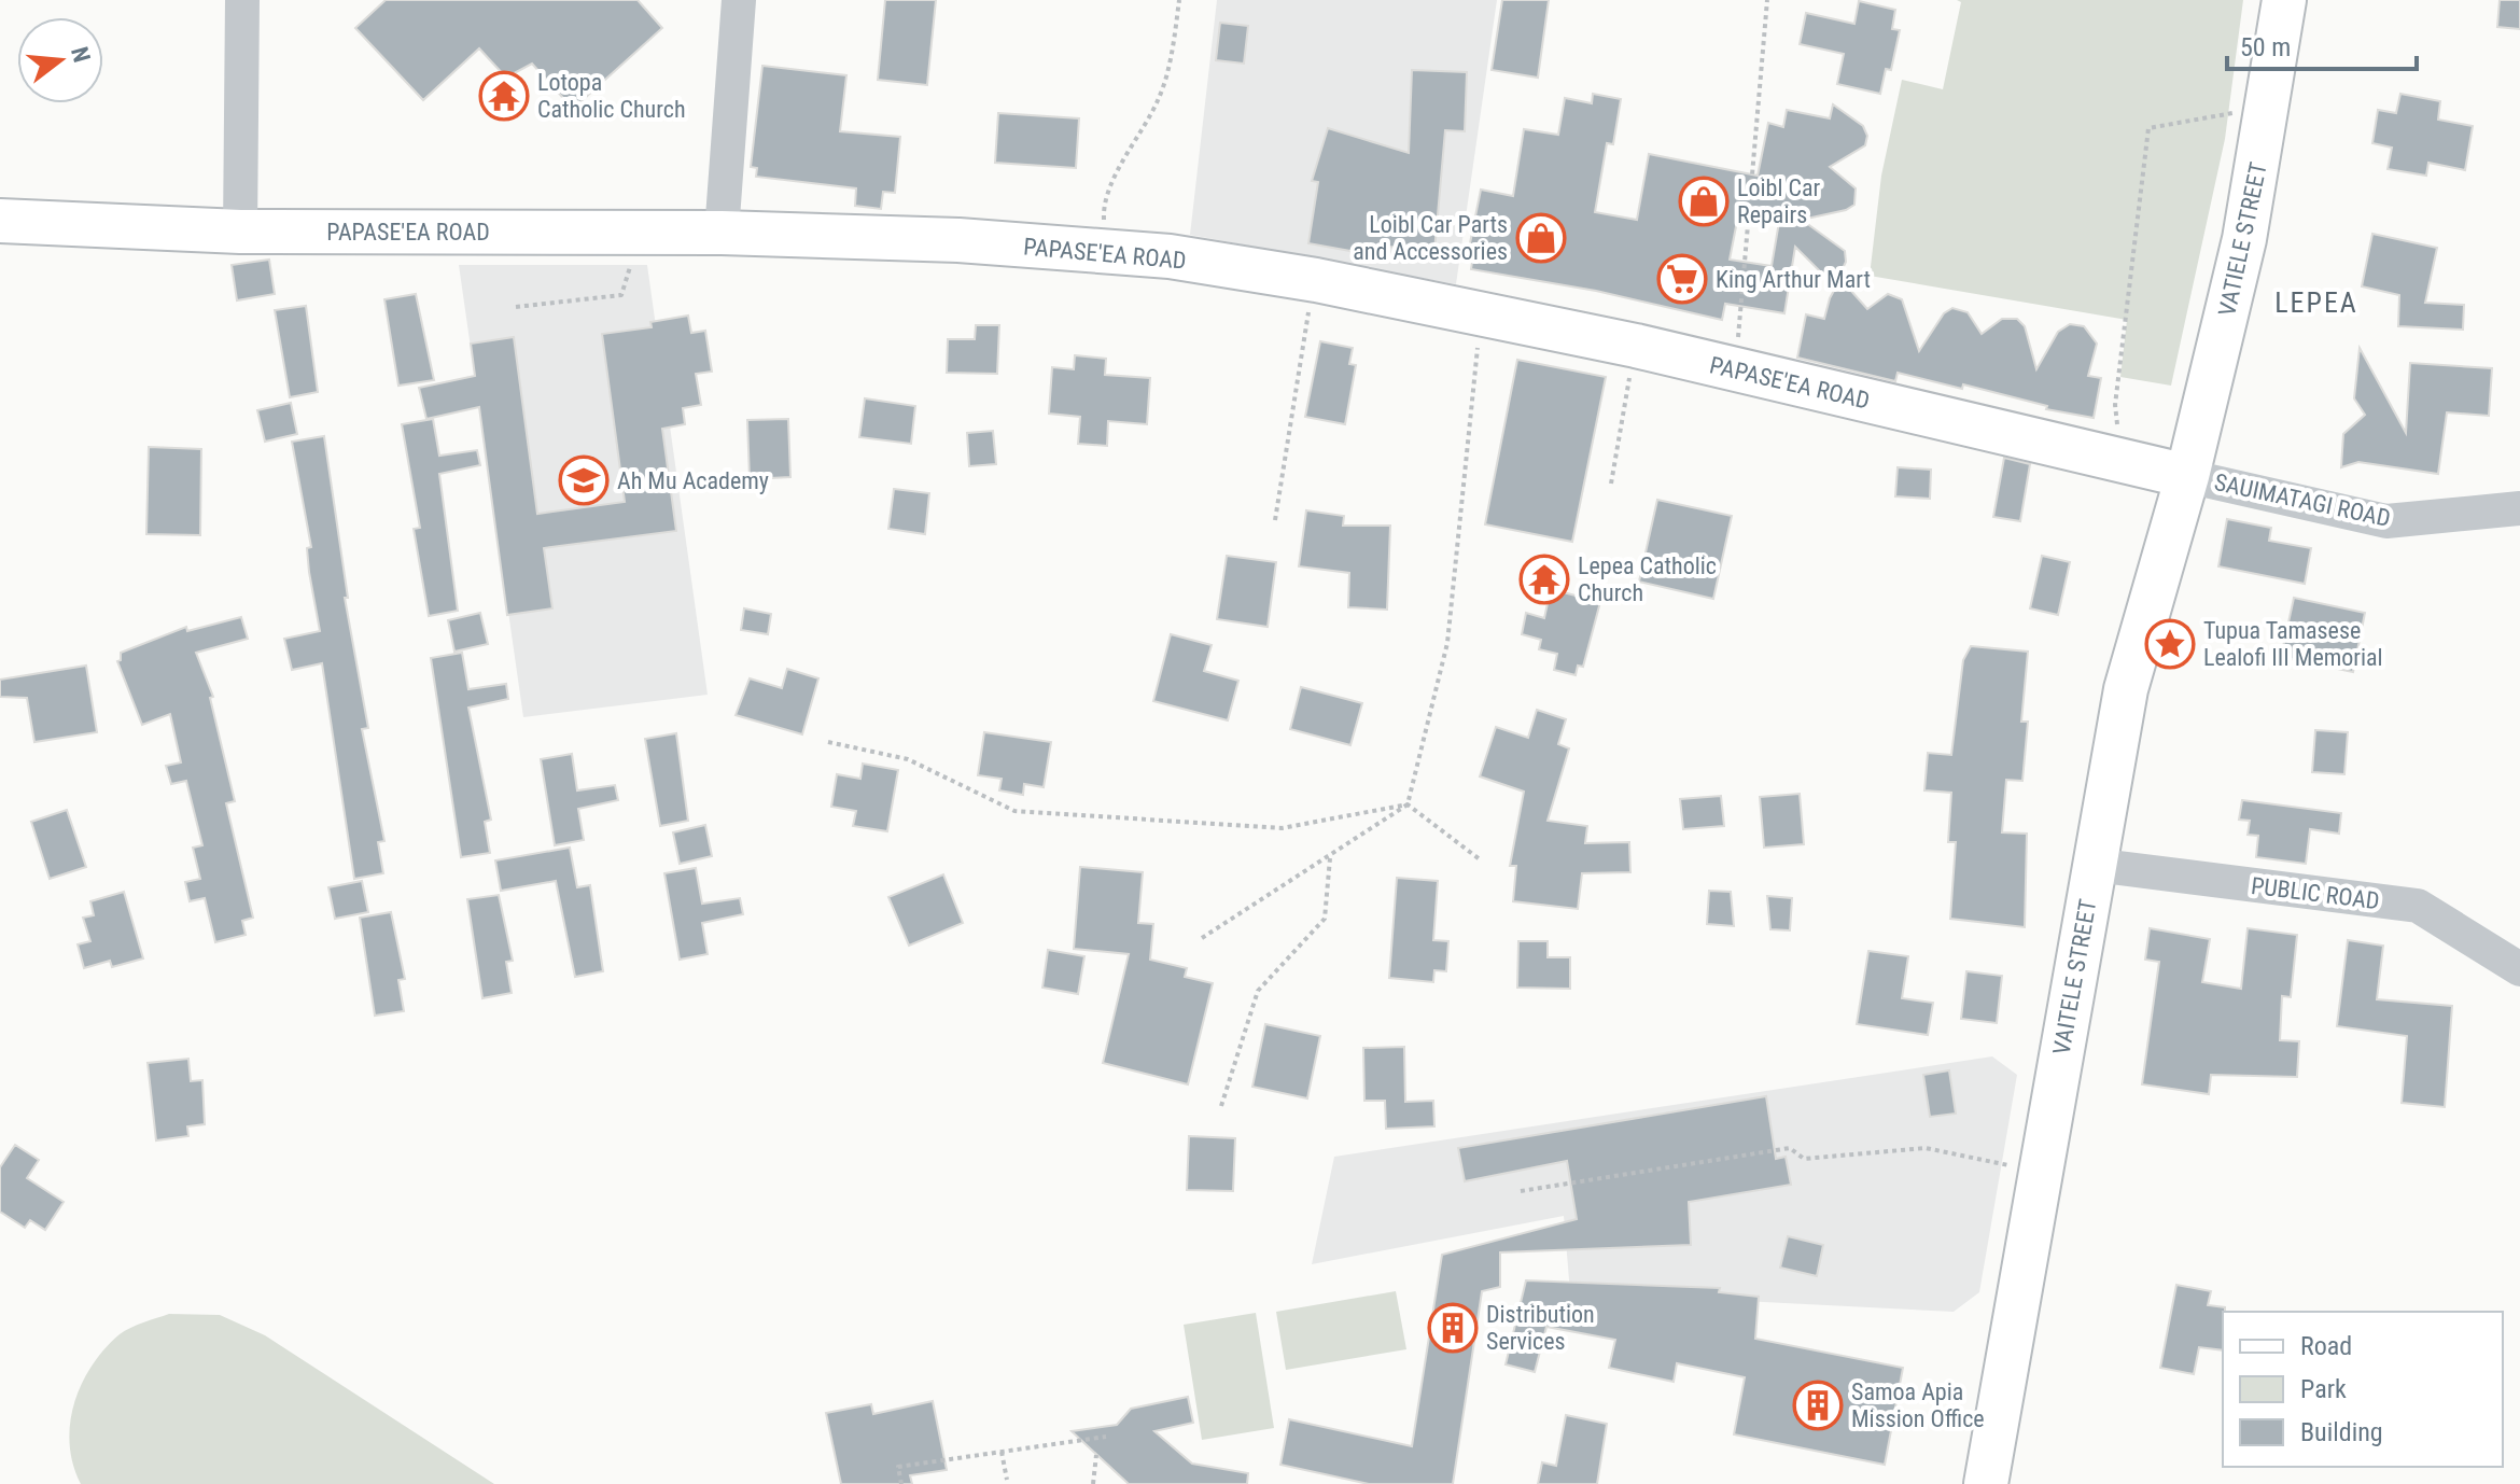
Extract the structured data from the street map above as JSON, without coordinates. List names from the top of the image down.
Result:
{
  "streets": {
    "main road": ["PAPASE'EA ROAD", "VATIELE STREET", "VAITELE STREET"],
    "street": ["SAUIMATAGI ROAD", "PUBLIC ROAD"]
  },
  "crossings": [
    ["PAPASE'EA ROAD", "VATIELE STREET"],
    ["PAPASE'EA ROAD", "SAUIMATAGI ROAD"],
    ["PAPASE'EA ROAD", "VAITELE STREET"],
    ["VATIELE STREET", "SAUIMATAGI ROAD"],
    ["VATIELE STREET", "VAITELE STREET"],
    ["SAUIMATAGI ROAD", "VAITELE STREET"],
    ["PUBLIC ROAD", "VAITELE STREET"]
  ],
  "districts": ["LEPEA"],
  "places": {
    "temple": ["Lotopa Catholic Church", "Lepea Catholic Church"],
    "shop": ["Loibl Car Repairs", "Loibl Car Parts and Accessories"],
    "supermarket": ["King Arthur Mart"],
    "school or university": ["Ah Mu Academy"],
    "place": ["Tupua Tamasese Lealofi III Memorial"],
    "building": ["Distribution Services", "Samoa Apia Mission Office"]
  },
  "legend": ["Road", "Park", "Building"],
  "scale_bar": "50 m",
  "north": "right"
}
